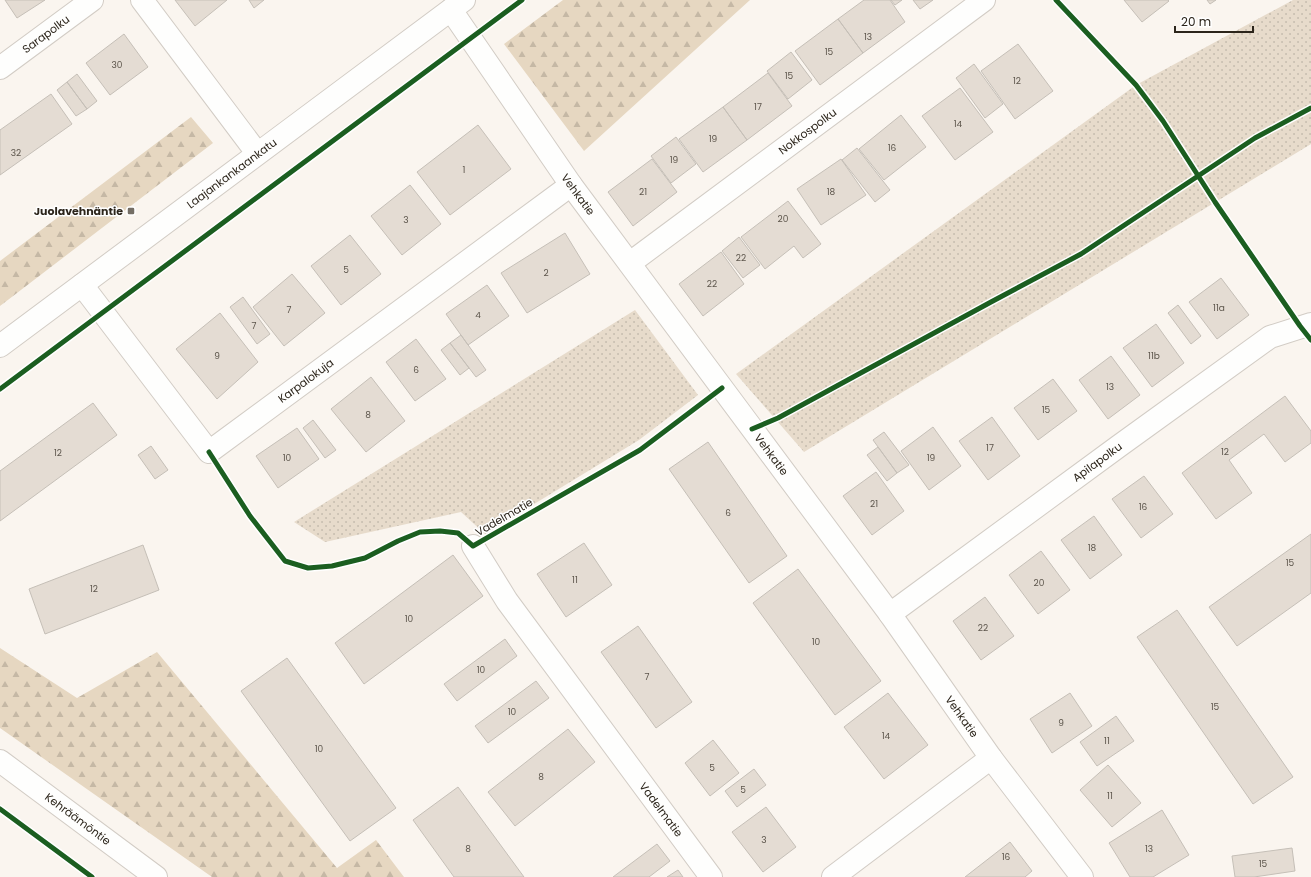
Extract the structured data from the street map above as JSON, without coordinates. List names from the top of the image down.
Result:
{
  "streets": {
    "street": [
      "Sarapolku",
      "Nokkospolku",
      "Laajankankaankatu",
      "Vehkatie",
      "Karpalokuja",
      "Apilapolku",
      "Vadelmatie",
      "Kehräämöntie"
    ]
  },
  "crossings": [
    ["Nokkospolku", "Vehkatie"],
    ["Laajankankaankatu", "Vehkatie"],
    ["Laajankankaankatu", "Karpalokuja"],
    ["Vehkatie", "Karpalokuja"],
    ["Vehkatie", "Apilapolku"]
  ],
  "places": {
    "transit": ["Juolavehnäntie"]
  },
  "house_numbers": [
    "13",
    "15",
    "30",
    "15",
    "12",
    "17",
    "14",
    "19",
    "16",
    "32",
    "19",
    "1",
    "21",
    "18",
    "20",
    "3",
    "22",
    "5",
    "2",
    "22",
    "11a",
    "7",
    "4",
    "7",
    "9",
    "11b",
    "6",
    "13",
    "15",
    "8",
    "17",
    "12",
    "12",
    "10",
    "19",
    "21",
    "16",
    "6",
    "18",
    "15",
    "11",
    "20",
    "12",
    "10",
    "22",
    "10",
    "10",
    "7",
    "15",
    "10",
    "9",
    "14",
    "11",
    "10",
    "5",
    "8",
    "5",
    "11",
    "3",
    "8",
    "13",
    "16",
    "15"
  ],
  "scale_bar": "20 m"
}
